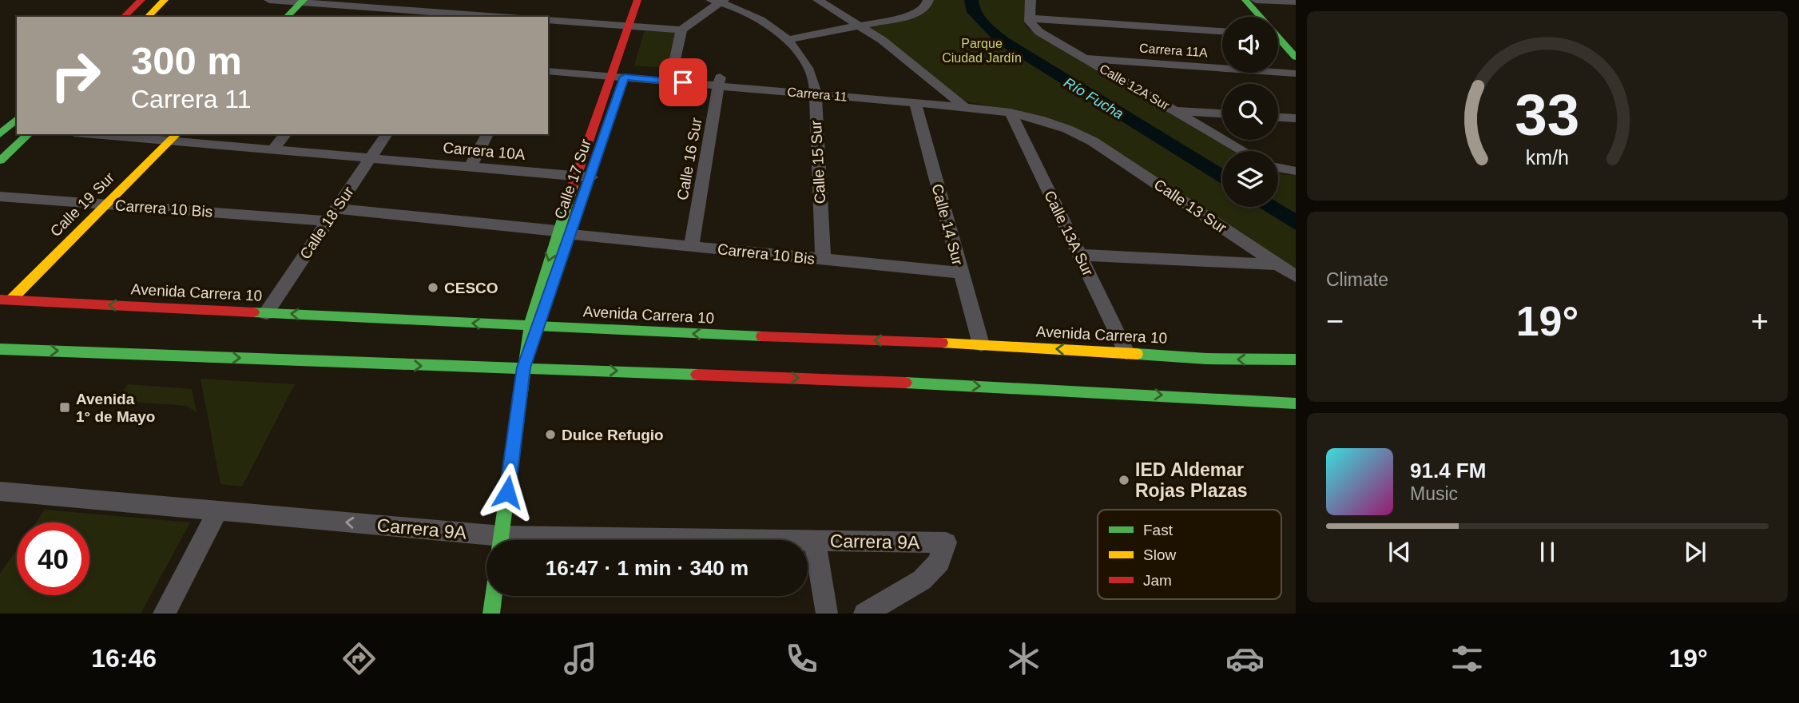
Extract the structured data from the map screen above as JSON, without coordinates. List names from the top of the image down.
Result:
{
  "streets": {
    "main road": ["Calle 17 Sur", "Calle 19 Sur", "Avenida Carrera 10"],
    "street": [
      "Carrera 11A",
      "Calle 12A Sur",
      "Carrera 11",
      "Carrera 10A",
      "Calle 16 Sur",
      "Calle 15 Sur",
      "Calle 13 Sur",
      "Carrera 10 Bis",
      "Calle 18 Sur",
      "Calle 14 Sur",
      "Calle 13A Sur",
      "Carrera 9A"
    ]
  },
  "crossings": [
    ["Carrera 11A", "Calle 12A Sur"],
    ["Carrera 11", "Calle 16 Sur"],
    ["Carrera 11", "Calle 15 Sur"],
    ["Carrera 11", "Calle 17 Sur"],
    ["Carrera 11", "Calle 13 Sur"],
    ["Carrera 11", "Calle 14 Sur"],
    ["Carrera 11", "Calle 13A Sur"],
    ["Carrera 10A", "Calle 17 Sur"],
    ["Carrera 10A", "Calle 19 Sur"],
    ["Carrera 10A", "Calle 18 Sur"],
    ["Calle 16 Sur", "Carrera 10 Bis"],
    ["Calle 15 Sur", "Carrera 10 Bis"],
    ["Calle 17 Sur", "Carrera 10 Bis"],
    ["Calle 17 Sur", "Avenida Carrera 10"],
    ["Calle 19 Sur", "Carrera 10 Bis"],
    ["Calle 19 Sur", "Avenida Carrera 10"],
    ["Carrera 10 Bis", "Calle 18 Sur"],
    ["Carrera 10 Bis", "Calle 14 Sur"],
    ["Calle 18 Sur", "Avenida Carrera 10"],
    ["Calle 14 Sur", "Avenida Carrera 10"],
    ["Calle 13A Sur", "Avenida Carrera 10"]
  ],
  "one_way": ["Carrera 9A"],
  "water": ["Río Fucha"],
  "parks": ["Parque Ciudad Jardín"],
  "places": {
    "other": ["CESCO", "Dulce Refugio", "IED Aldemar Rojas Plazas"],
    "transit": ["Avenida 1° de Mayo"]
  },
  "legend": ["Fast", "Slow", "Jam"],
  "page": {
    "turn": ["300 m", "Carrera 11"],
    "tile": "Climate",
    "heat": ["−", "19°", "+"],
    "song": ["91.4 FM", "Music"],
    "limit": "40",
    "trip": "16:47 · 1 min · 340 m",
    "tabs": ["16:46", "19°"],
    "gauge": ["33", "km/h"]
  }
}
